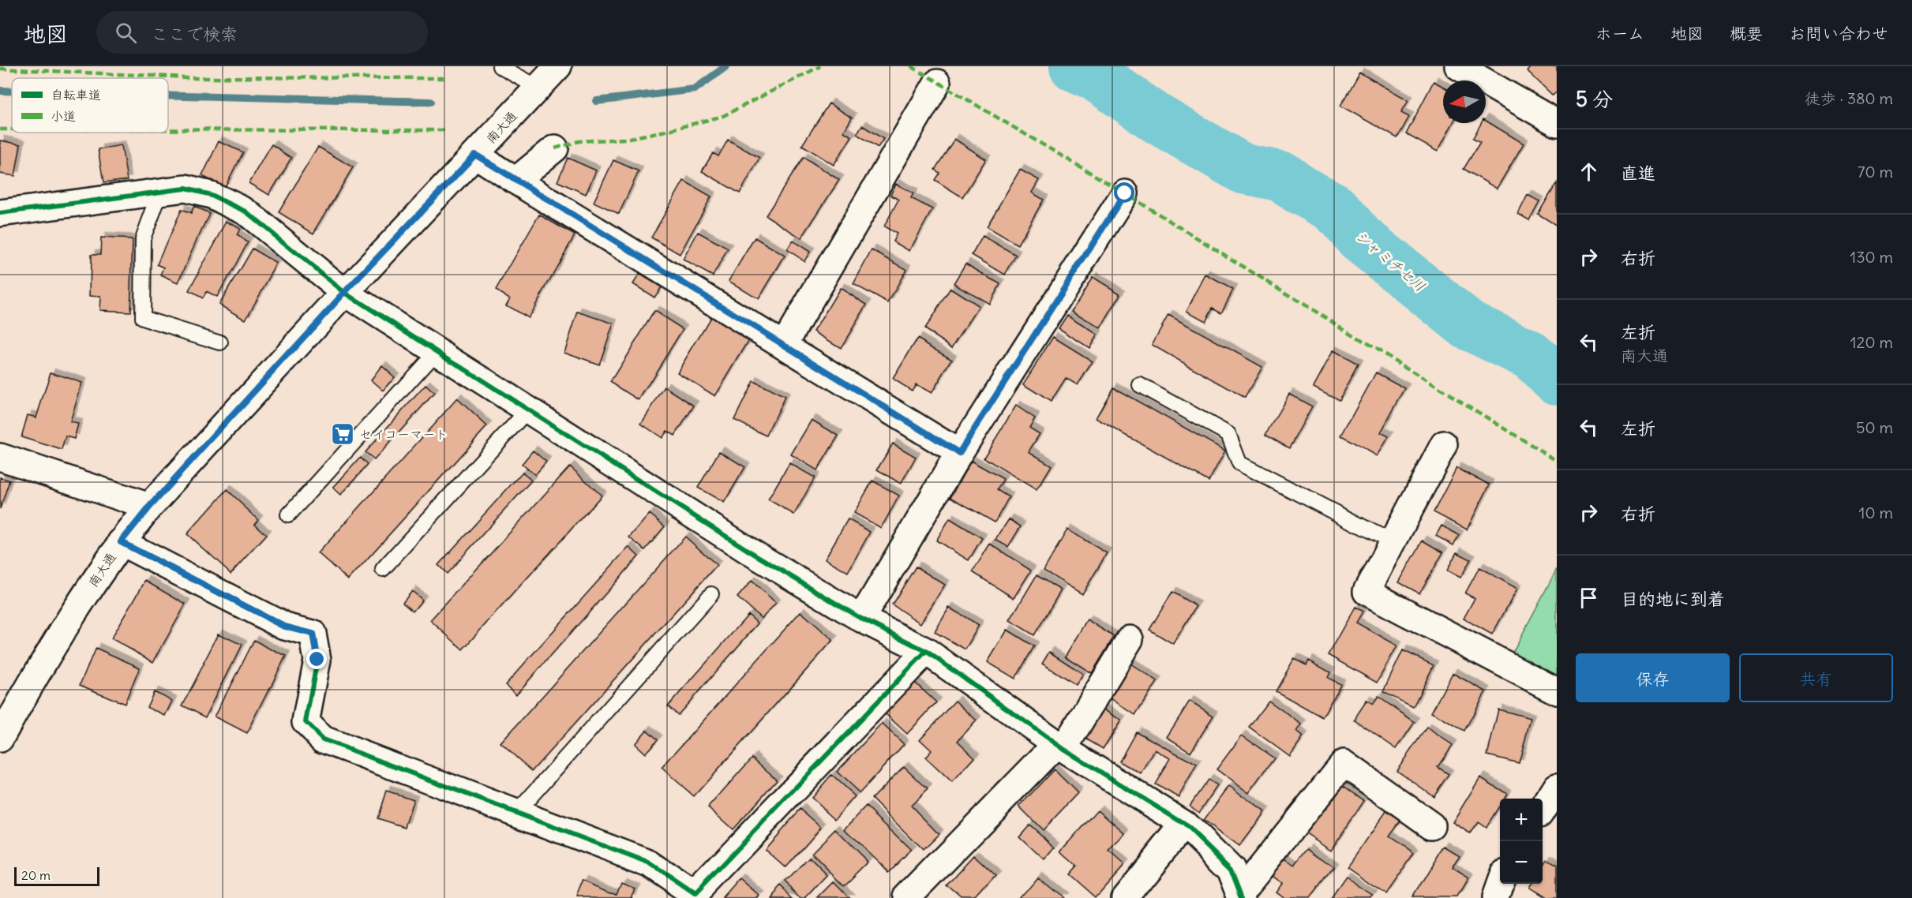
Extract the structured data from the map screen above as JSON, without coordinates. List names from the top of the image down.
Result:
{
  "streets": {
    "street": ["南大通"]
  },
  "water": ["シャミチセ川"],
  "places": {
    "supermarket": ["セイコーマート"]
  },
  "legend": ["自転車道", "小道"],
  "scale_bar": "20 m",
  "north": "left",
  "page": {
    "header": "地図",
    "search": "ここで検索",
    "nav": [
      "ホーム",
      "地図",
      "概要",
      "お問い合わせ"
    ],
    "heading": ["5 分", "徒歩 · 380 m"],
    "list": [
      ["直進", "70 m"],
      ["右折", "130 m"],
      ["左折", "南大通", "120 m"],
      ["左折", "50 m"],
      ["右折", "10 m"],
      "目的地に到着"
    ],
    "buttons": ["保存", "共有"],
    "map_buttons": ["+", "−"],
    "scale": "20 m"
  }
}
